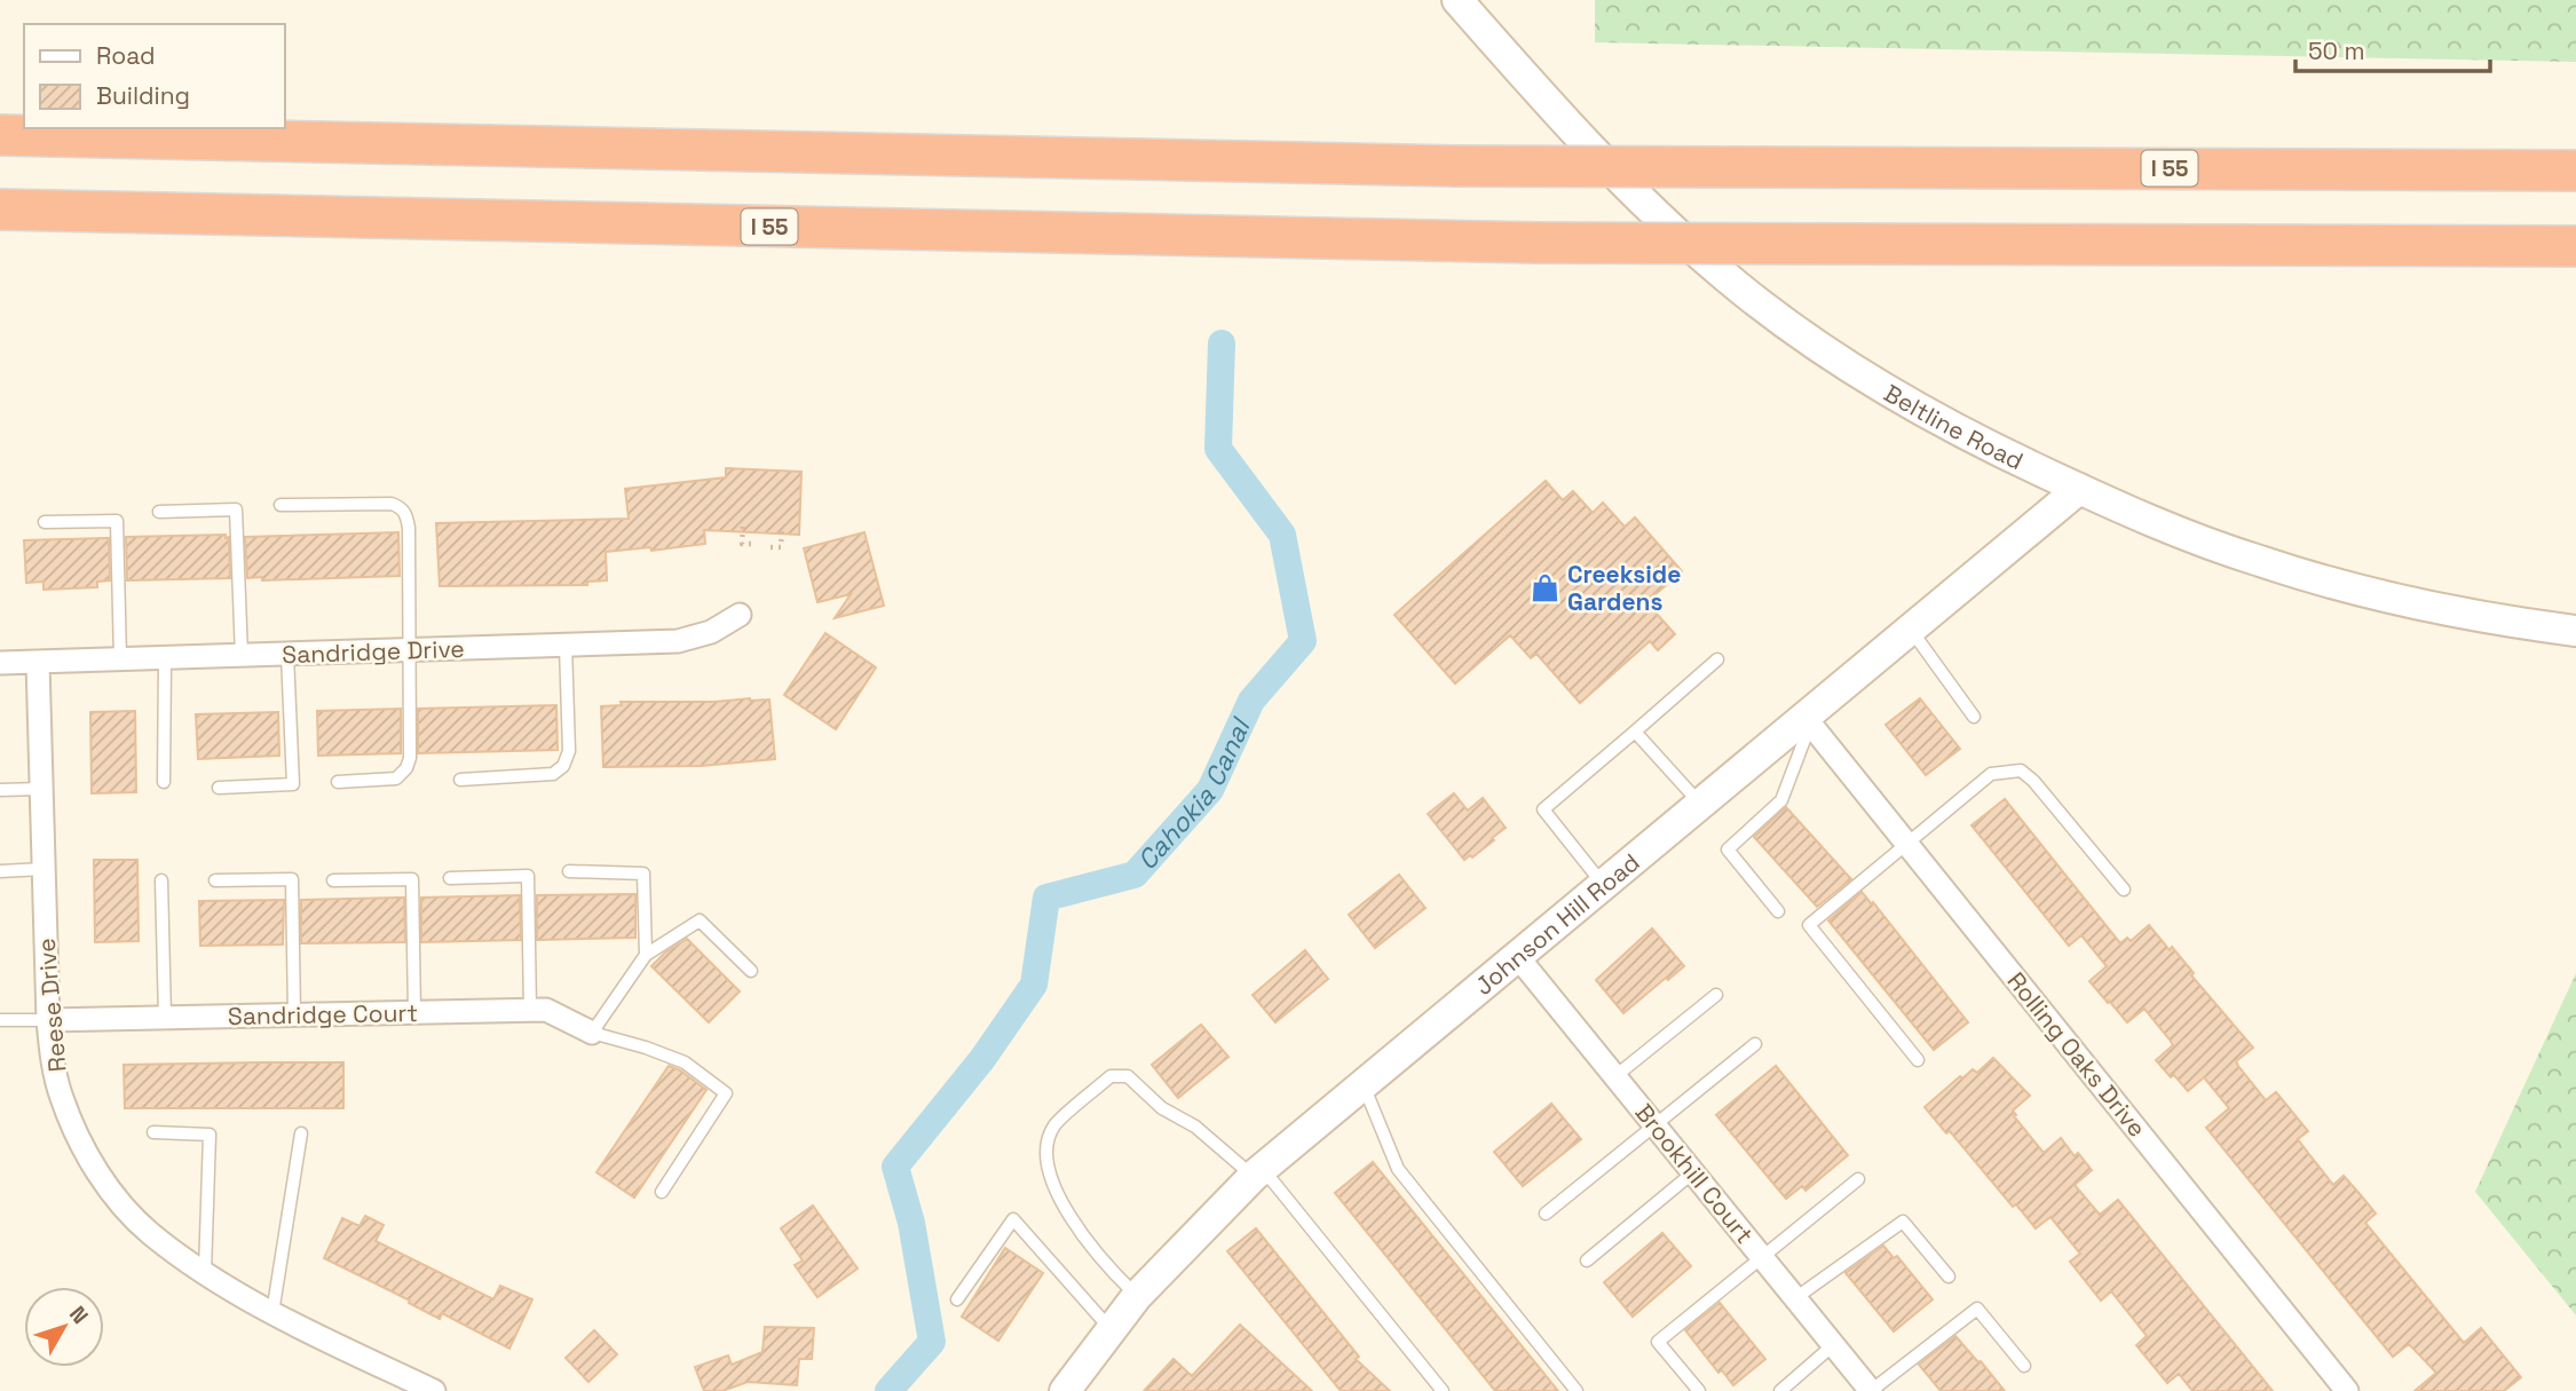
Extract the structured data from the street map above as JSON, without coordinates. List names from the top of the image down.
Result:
{
  "streets": {
    "highway": ["I 55"],
    "street": [
      "Beltline Road",
      "Sandridge Drive",
      "Johnson Hill Road",
      "Reese Drive",
      "Sandridge Court",
      "Rolling Oaks Drive",
      "Brookhill Court"
    ]
  },
  "crossings": [
    ["Beltline Road", "Johnson Hill Road"],
    ["Sandridge Drive", "Reese Drive"],
    ["Johnson Hill Road", "Rolling Oaks Drive"],
    ["Johnson Hill Road", "Brookhill Court"],
    ["Reese Drive", "Sandridge Court"]
  ],
  "water": ["Cahokia Canal"],
  "places": {
    "shop": ["Creekside Gardens"]
  },
  "legend": ["Road", "Building"],
  "scale_bar": "50 m",
  "north": "top right"
}
